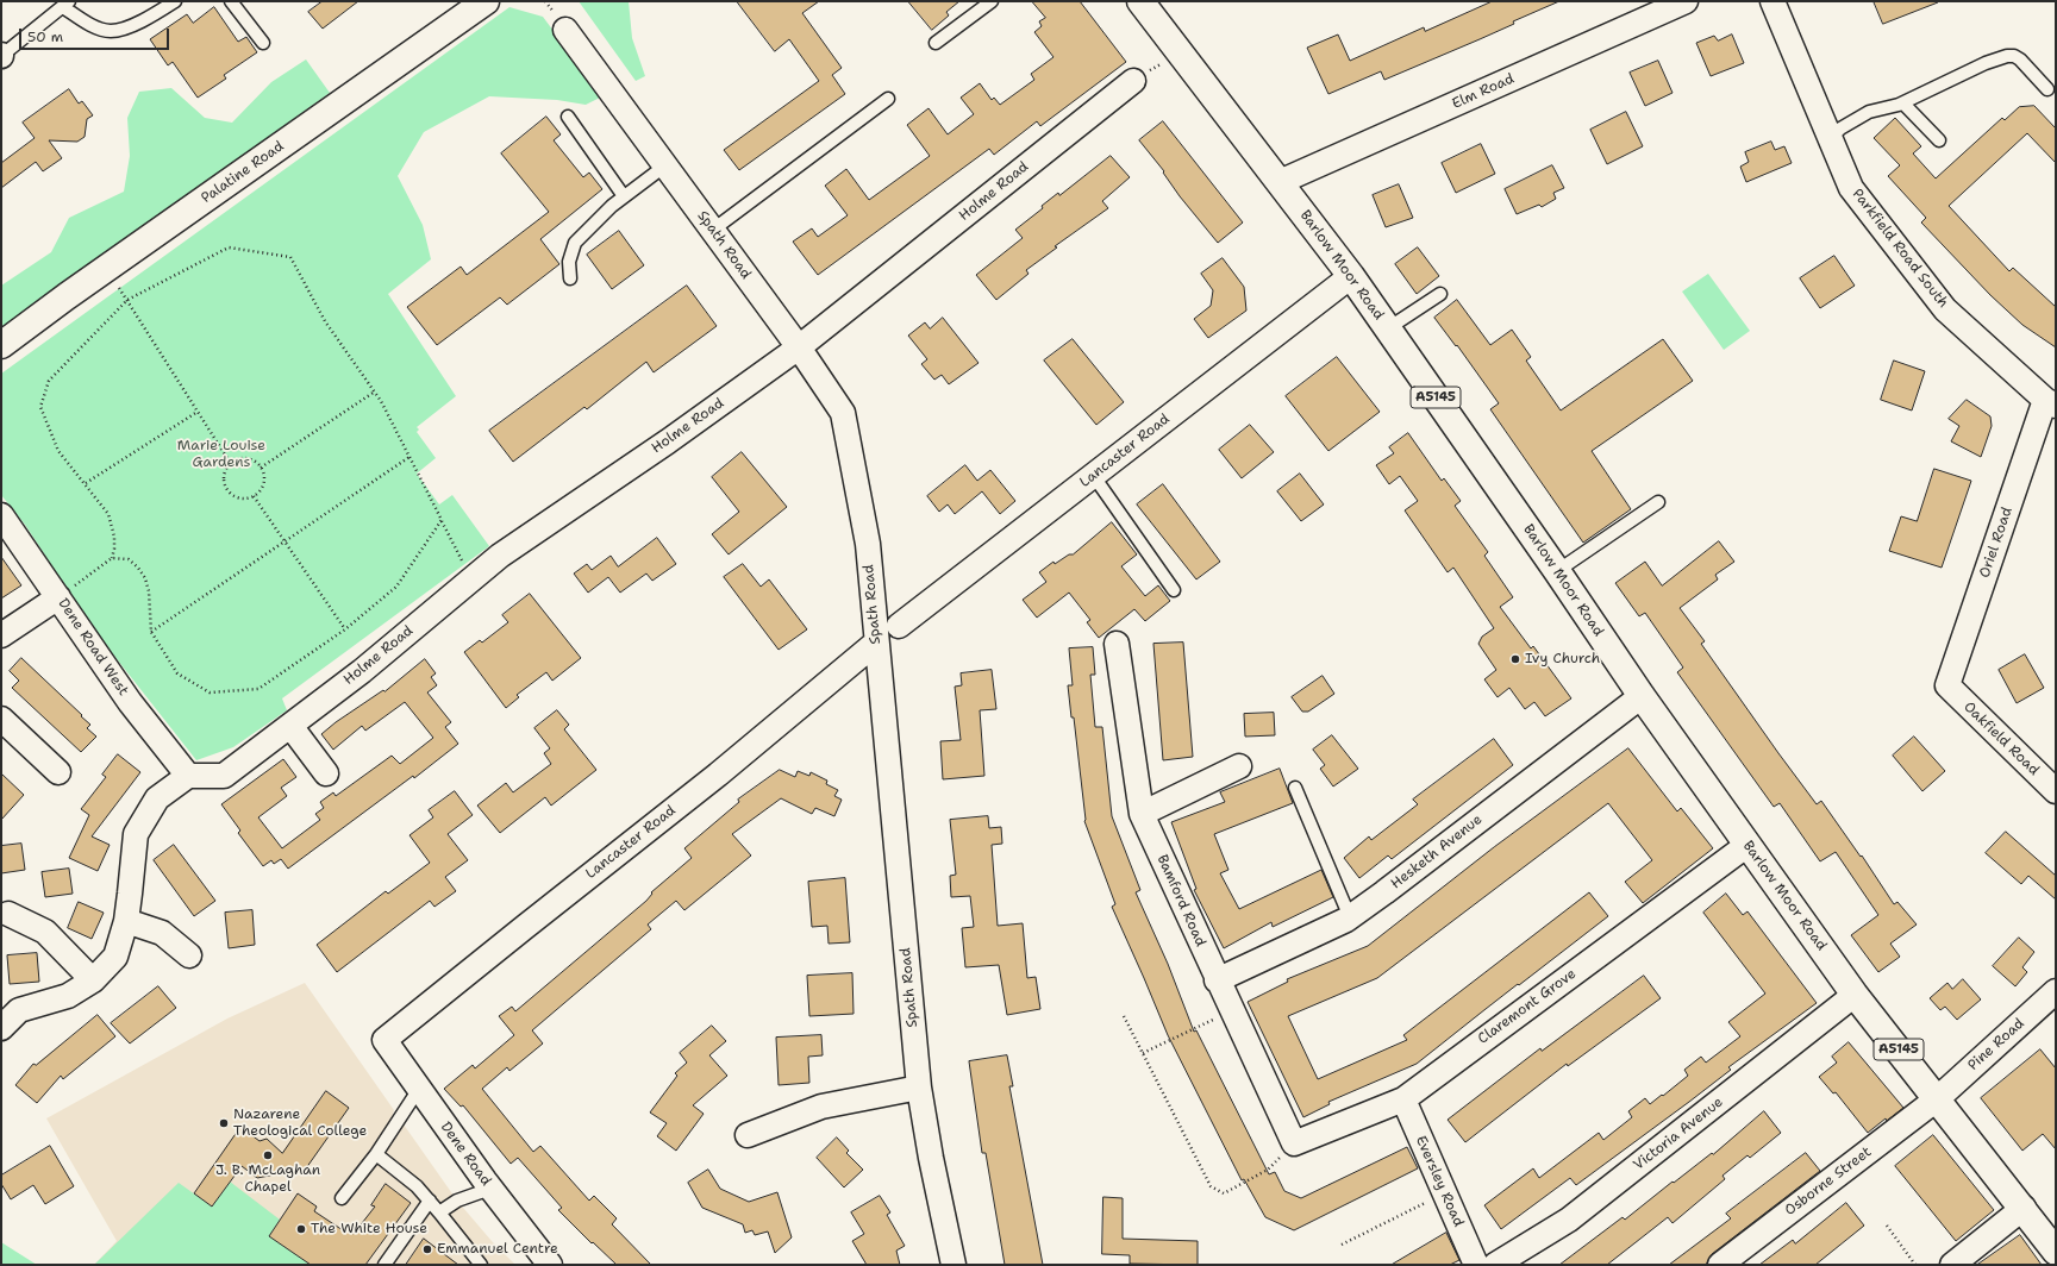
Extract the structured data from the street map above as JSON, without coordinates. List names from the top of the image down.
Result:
{
  "streets": {
    "main road": ["Palatine Road", "Barlow Moor Road", "A5145"],
    "street": [
      "Elm Road",
      "Holme Road",
      "Spath Road",
      "Parkfield Road South",
      "Lancaster Road",
      "Oriel Road",
      "Dene Road West",
      "Oakfield Road",
      "Hesketh Avenue",
      "Bamford Road",
      "Claremont Grove",
      "Pine Road",
      "Victoria Avenue",
      "Dene Road",
      "Eversley Road",
      "Osborne Street"
    ]
  },
  "crossings": [
    ["Elm Road", "Barlow Moor Road"],
    ["Holme Road", "Spath Road"],
    ["Holme Road", "Dene Road West"],
    ["Spath Road", "Lancaster Road"],
    ["Parkfield Road South", "Oriel Road"],
    ["Barlow Moor Road", "Lancaster Road"],
    ["Barlow Moor Road", "Hesketh Avenue"],
    ["Barlow Moor Road", "Claremont Grove"],
    ["Barlow Moor Road", "Pine Road"],
    ["Barlow Moor Road", "Victoria Avenue"],
    ["Barlow Moor Road", "Osborne Street"],
    ["Lancaster Road", "Dene Road"],
    ["Oriel Road", "Oakfield Road"],
    ["Hesketh Avenue", "Bamford Road"],
    ["Bamford Road", "Claremont Grove"],
    ["Claremont Grove", "Eversley Road"],
    ["Pine Road", "Osborne Street"]
  ],
  "parks": ["Marie Louise Gardens"],
  "places": [
    "Ivy Church",
    "Nazarene Theological College",
    "J. B. McLaghan Chapel",
    "The White House",
    "Emmanuel Centre"
  ],
  "scale_bar": "50 m"
}
